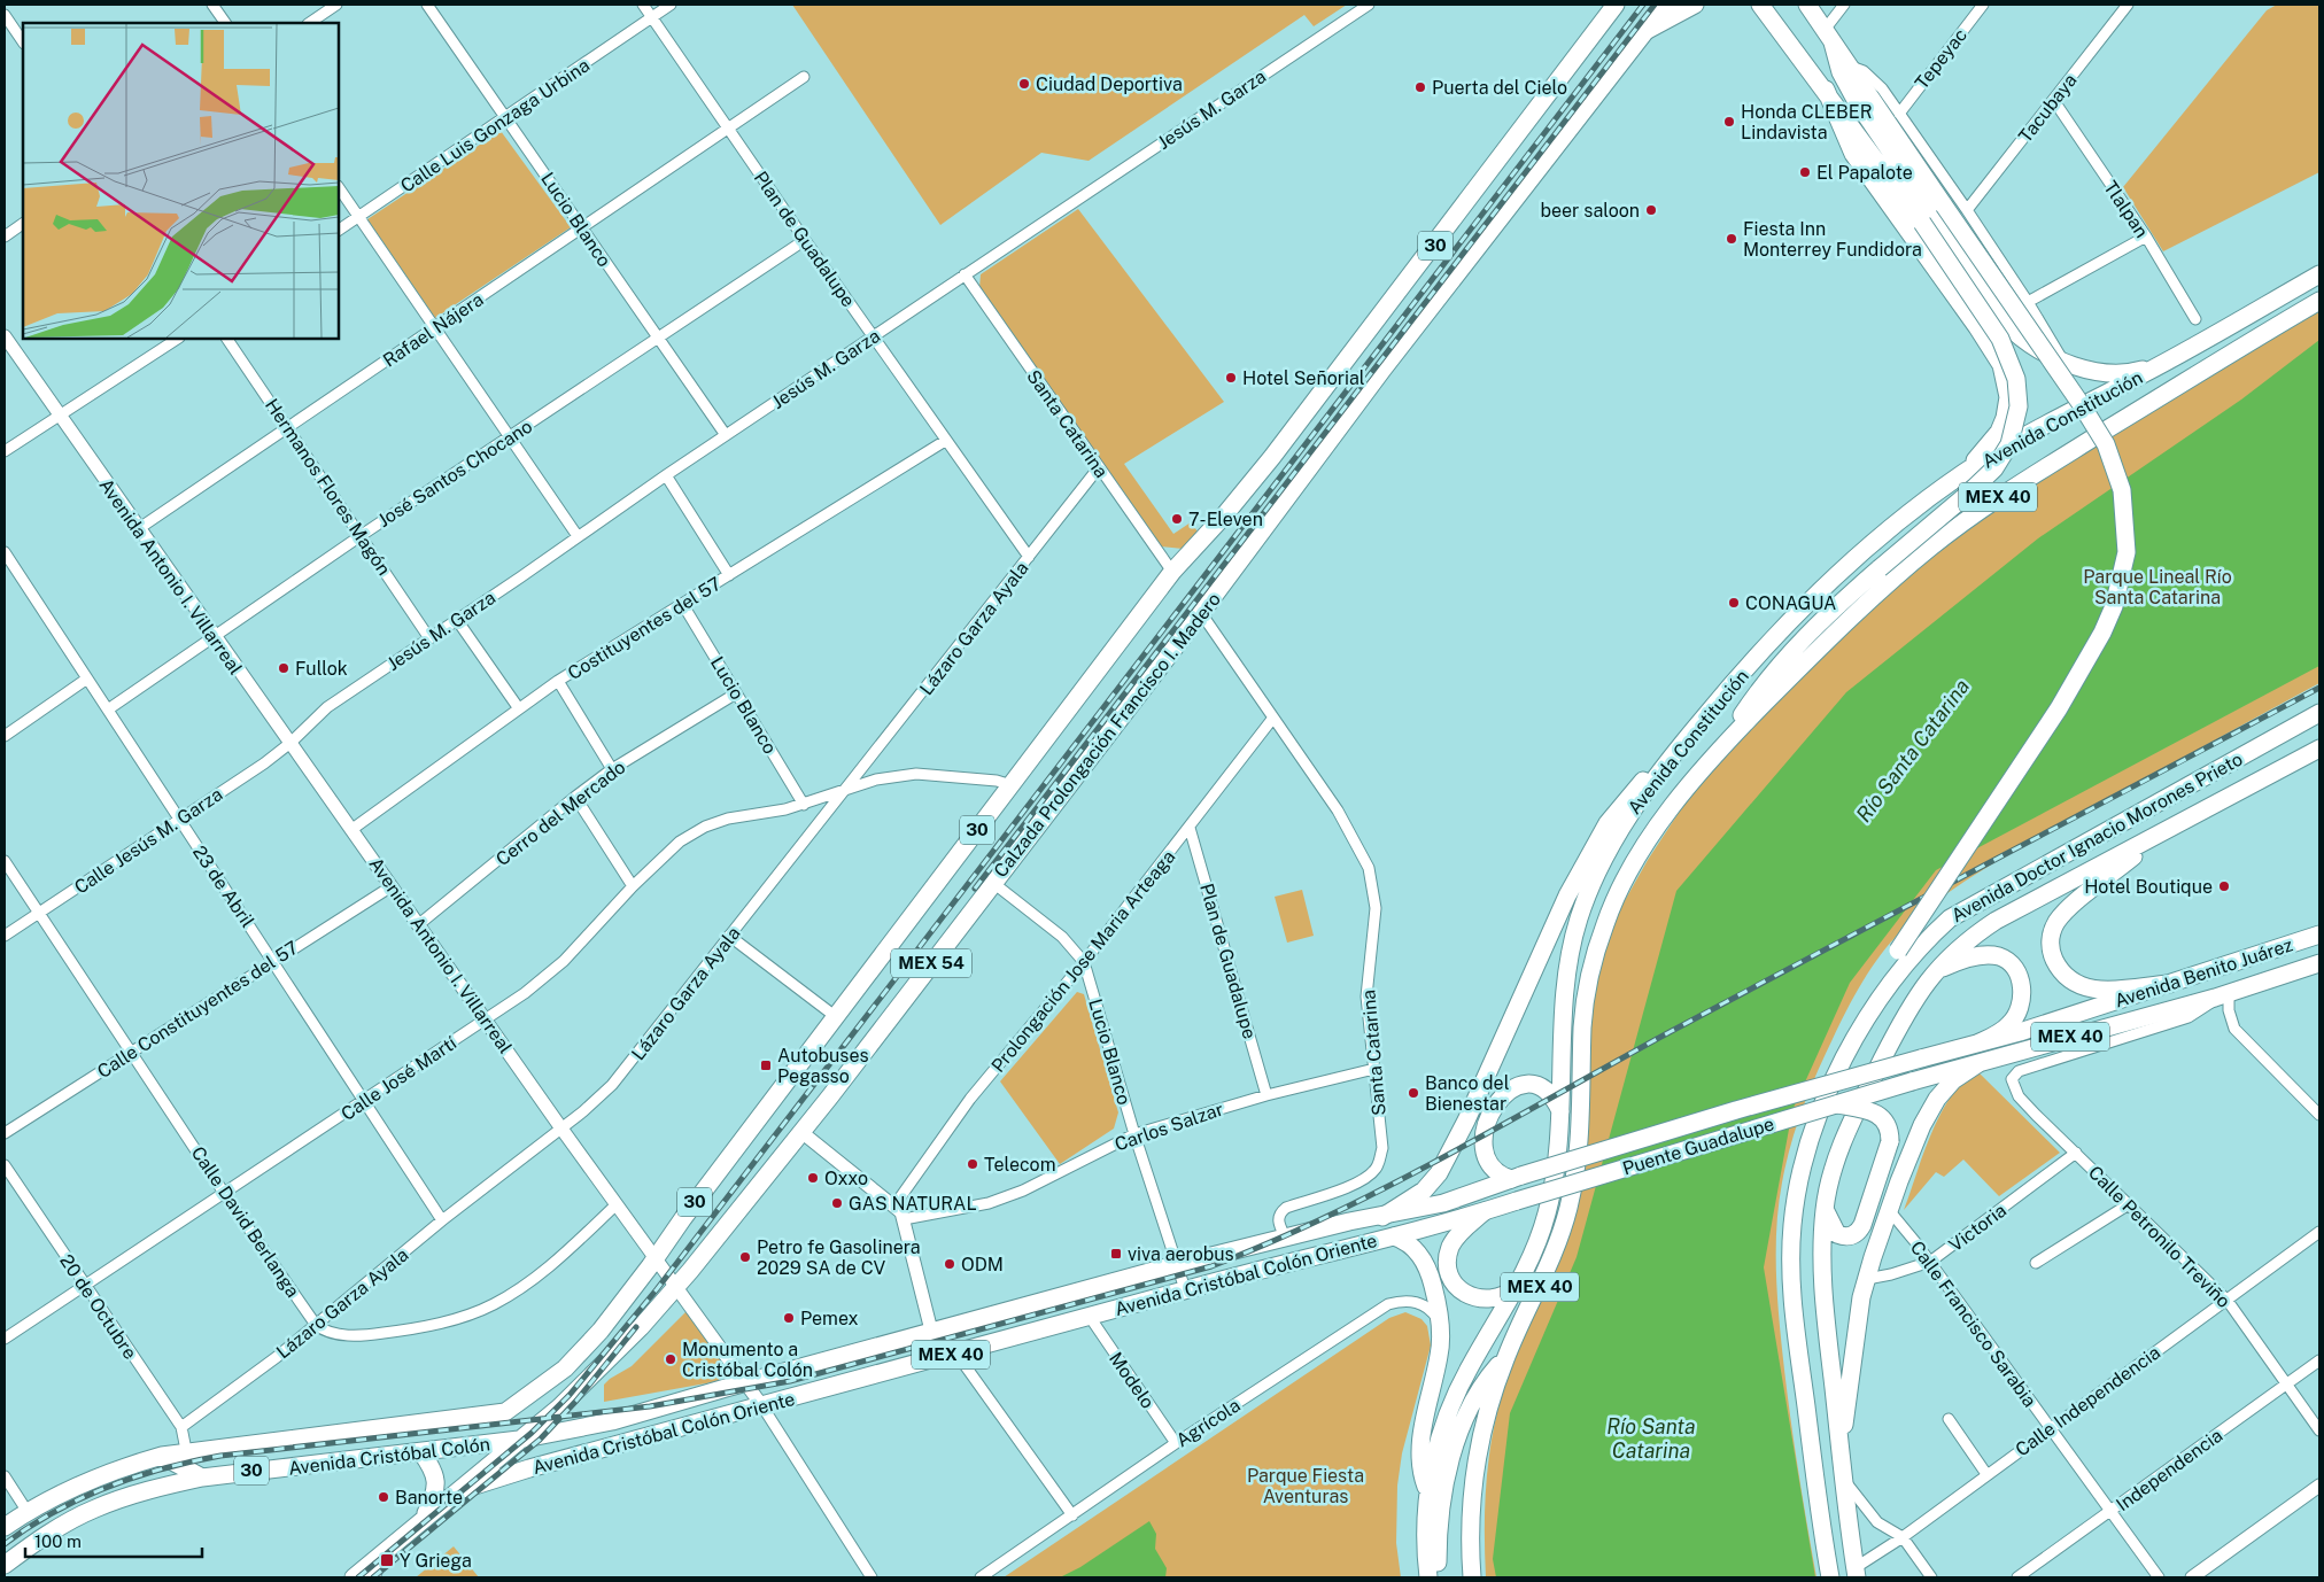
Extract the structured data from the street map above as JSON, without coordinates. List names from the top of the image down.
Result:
{
  "streets": {
    "main road": [
      "30",
      "Avenida Constitución",
      "MEX 40",
      "Calzada Prolongación Francisco I. Madero",
      "Avenida Doctor Ignacio Morones Prieto",
      "MEX 54",
      "Avenida Benito Juárez",
      "Puente Guadalupe",
      "Avenida Cristóbal Colón Oriente",
      "Avenida Cristóbal Colón"
    ],
    "street": [
      "Tepeyac",
      "Tacubaya",
      "Jesús M. Garza",
      "Calle Luis Gonzaga Urbina",
      "Tlalpan",
      "Lucio Blanco",
      "Plan de Guadalupe",
      "Rafael Nájera",
      "Santa Catarina",
      "José Santos Chocano",
      "Hermanos Flores Magón",
      "Avenida Antonio I. Villarreal",
      "Costituyentes del 57",
      "Lázaro Garza Ayala",
      "Cerro del Mercado",
      "Calle Jesús M. Garza",
      "23 de Abril",
      "Prolongación Jose Maria Arteaga",
      "Calle Constituyentes del 57",
      "Calle José Martí",
      "Carlos Salzar",
      "Calle David Berlanga",
      "Victoria",
      "Calle Petronilo Treviño",
      "20 de Octubre",
      "Calle Francisco Sarabia",
      "Modelo",
      "Calle Independencia",
      "Agrícola",
      "Independencia"
    ]
  },
  "crossings": [
    ["Tacubaya", "Tlalpan"],
    ["Jesús M. Garza", "Lucio Blanco"],
    ["Jesús M. Garza", "Plan de Guadalupe"],
    ["Jesús M. Garza", "Santa Catarina"],
    ["Jesús M. Garza", "Hermanos Flores Magón"],
    ["Jesús M. Garza", "Avenida Antonio I. Villarreal"],
    ["Jesús M. Garza", "Calle Jesús M. Garza"],
    ["Calle Luis Gonzaga Urbina", "Lucio Blanco"],
    ["Calle Luis Gonzaga Urbina", "Plan de Guadalupe"],
    ["Lucio Blanco", "Rafael Nájera"],
    ["Lucio Blanco", "José Santos Chocano"],
    ["Lucio Blanco", "Costituyentes del 57"],
    ["Lucio Blanco", "Calzada Prolongación Francisco I. Madero"],
    ["Lucio Blanco", "Cerro del Mercado"],
    ["Lucio Blanco", "Prolongación Jose Maria Arteaga"],
    ["Lucio Blanco", "Calle José Martí"],
    ["Lucio Blanco", "Carlos Salzar"],
    ["Lucio Blanco", "Avenida Cristóbal Colón Oriente"],
    ["Plan de Guadalupe", "Rafael Nájera"],
    ["Plan de Guadalupe", "José Santos Chocano"],
    ["Plan de Guadalupe", "Costituyentes del 57"],
    ["Plan de Guadalupe", "Lázaro Garza Ayala"],
    ["Plan de Guadalupe", "Prolongación Jose Maria Arteaga"],
    ["Plan de Guadalupe", "Carlos Salzar"],
    ["30", "Santa Catarina"],
    ["30", "Avenida Antonio I. Villarreal"],
    ["30", "Calle José Martí"],
    ["30", "Avenida Cristóbal Colón"],
    ["Rafael Nájera", "Hermanos Flores Magón"],
    ["Rafael Nájera", "Avenida Antonio I. Villarreal"],
    ["Santa Catarina", "Lázaro Garza Ayala"],
    ["Santa Catarina", "Calzada Prolongación Francisco I. Madero"],
    ["Santa Catarina", "Prolongación Jose Maria Arteaga"],
    ["Santa Catarina", "Carlos Salzar"],
    ["Santa Catarina", "Avenida Cristóbal Colón Oriente"],
    ["José Santos Chocano", "Hermanos Flores Magón"],
    ["José Santos Chocano", "Avenida Antonio I. Villarreal"],
    ["José Santos Chocano", "23 de Abril"],
    ["Avenida Antonio I. Villarreal", "Costituyentes del 57"],
    ["Avenida Antonio I. Villarreal", "Lázaro Garza Ayala"],
    ["Avenida Antonio I. Villarreal", "Calzada Prolongación Francisco I. Madero"],
    ["Avenida Antonio I. Villarreal", "Cerro del Mercado"],
    ["Avenida Antonio I. Villarreal", "Calle Jesús M. Garza"],
    ["Avenida Antonio I. Villarreal", "Calle Constituyentes del 57"],
    ["Avenida Antonio I. Villarreal", "Calle José Martí"],
    ["Avenida Antonio I. Villarreal", "Avenida Cristóbal Colón Oriente"],
    ["Avenida Antonio I. Villarreal", "Avenida Cristóbal Colón"],
    ["Lázaro Garza Ayala", "23 de Abril"],
    ["Lázaro Garza Ayala", "Calle José Martí"],
    ["Lázaro Garza Ayala", "Calle David Berlanga"],
    ["Lázaro Garza Ayala", "20 de Octubre"],
    ["Calzada Prolongación Francisco I. Madero", "MEX 54"],
    ["Calzada Prolongación Francisco I. Madero", "Avenida Cristóbal Colón Oriente"],
    ["Calzada Prolongación Francisco I. Madero", "Avenida Cristóbal Colón"],
    ["Avenida Doctor Ignacio Morones Prieto", "Calle Independencia"],
    ["Calle Jesús M. Garza", "23 de Abril"],
    ["Calle Jesús M. Garza", "Calle David Berlanga"],
    ["23 de Abril", "Calle Constituyentes del 57"],
    ["23 de Abril", "Calle José Martí"],
    ["MEX 54", "Avenida Cristóbal Colón Oriente"],
    ["MEX 54", "Avenida Cristóbal Colón"],
    ["Avenida Benito Juárez", "Puente Guadalupe"],
    ["Avenida Benito Juárez", "Calle Petronilo Treviño"],
    ["Calle Constituyentes del 57", "Calle David Berlanga"],
    ["Calle José Martí", "Calle David Berlanga"],
    ["Calle José Martí", "20 de Octubre"],
    ["Puente Guadalupe", "Avenida Cristóbal Colón Oriente"],
    ["Victoria", "Calle Petronilo Treviño"],
    ["Victoria", "Calle Francisco Sarabia"],
    ["Calle Petronilo Treviño", "Calle Independencia"],
    ["Calle Petronilo Treviño", "Independencia"],
    ["Avenida Cristóbal Colón Oriente", "Modelo"],
    ["Avenida Cristóbal Colón Oriente", "Avenida Cristóbal Colón"],
    ["20 de Octubre", "Avenida Cristóbal Colón"],
    ["Calle Francisco Sarabia", "Calle Independencia"],
    ["Calle Francisco Sarabia", "Independencia"],
    ["Modelo", "Agrícola"]
  ],
  "water": ["Río Santa Catarina"],
  "parks": ["Parque Lineal Río Santa Catarina", "Parque Fiesta Aventuras"],
  "places": {
    "other": [
      "Ciudad Deportiva",
      "Puerta del Cielo",
      "Honda CLEBER Lindavista",
      "El Papalote",
      "beer saloon",
      "Fiesta Inn Monterrey Fundidora",
      "Hotel Señorial",
      "7-Eleven",
      "CONAGUA",
      "Fullok",
      "Hotel Boutique",
      "Banco del Bienestar",
      "Telecom",
      "Oxxo",
      "GAS NATURAL",
      "Petro fe Gasolinera 2029 SA de CV",
      "ODM",
      "Pemex",
      "Monumento a Cristóbal Colón",
      "Banorte"
    ],
    "transit": ["Autobuses Pegasso", "viva aerobus", "Y Griega"]
  },
  "scale_bar": "100 m"
}
